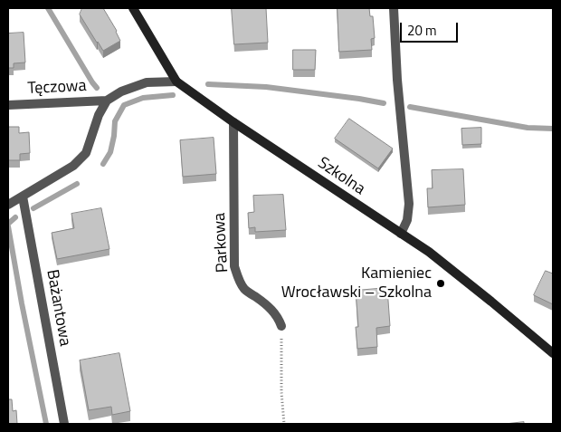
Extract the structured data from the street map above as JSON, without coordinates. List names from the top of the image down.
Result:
{
  "streets": {
    "street": [
      "Tęczowa",
      "Szkolna",
      "Parkowa",
      "Bażantowa"
    ]
  },
  "crossings": [
    ["Szkolna", "Parkowa"]
  ],
  "places": ["Kamieniec Wrocławski – Szkolna"],
  "scale_bar": "20 m"
}
